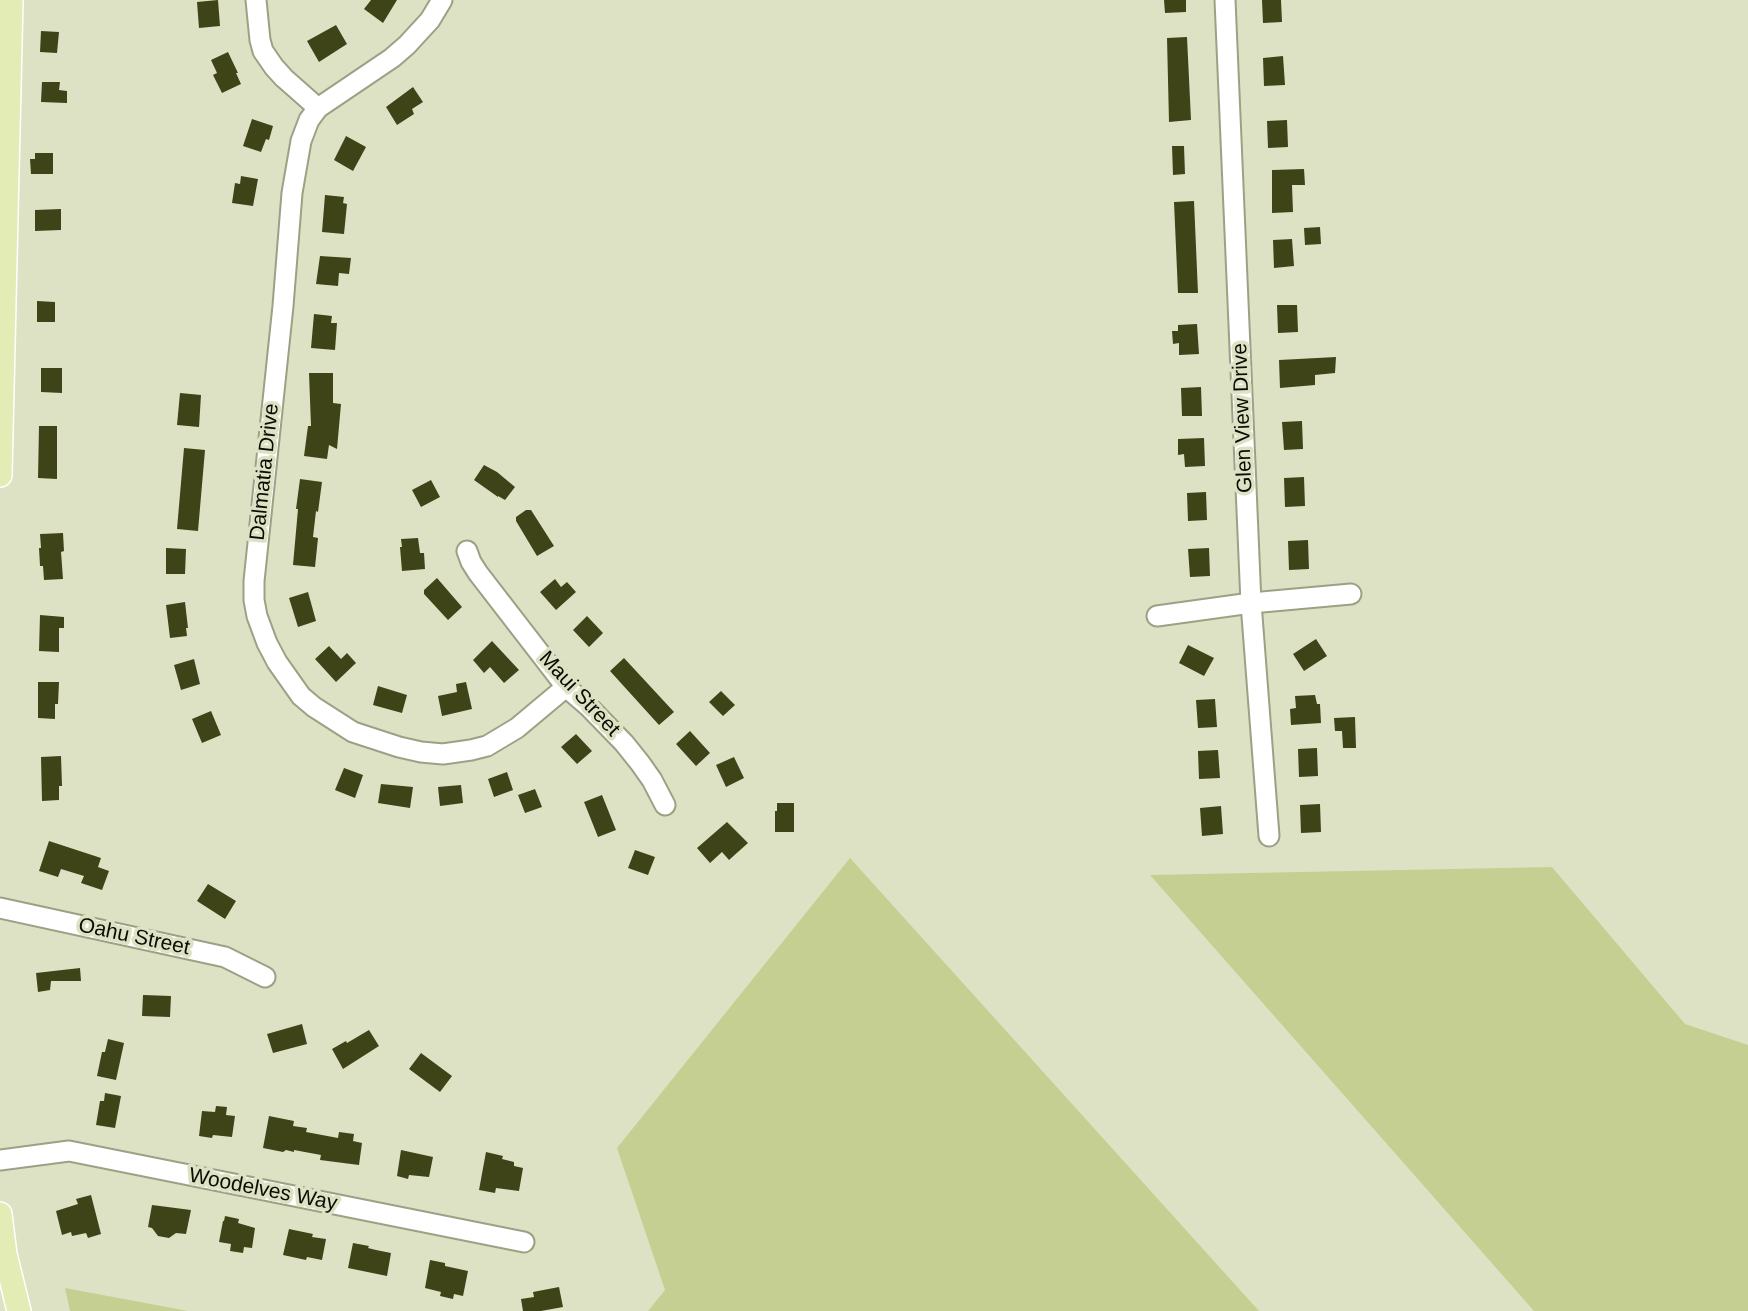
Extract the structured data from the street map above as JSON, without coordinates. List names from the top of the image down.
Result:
{
  "streets": {
    "street": [
      "Glen View Drive",
      "Dalmatia Drive",
      "Maui Street",
      "Oahu Street",
      "Woodelves Way"
    ]
  },
  "crossings": [
    ["Dalmatia Drive", "Maui Street"]
  ]
}
